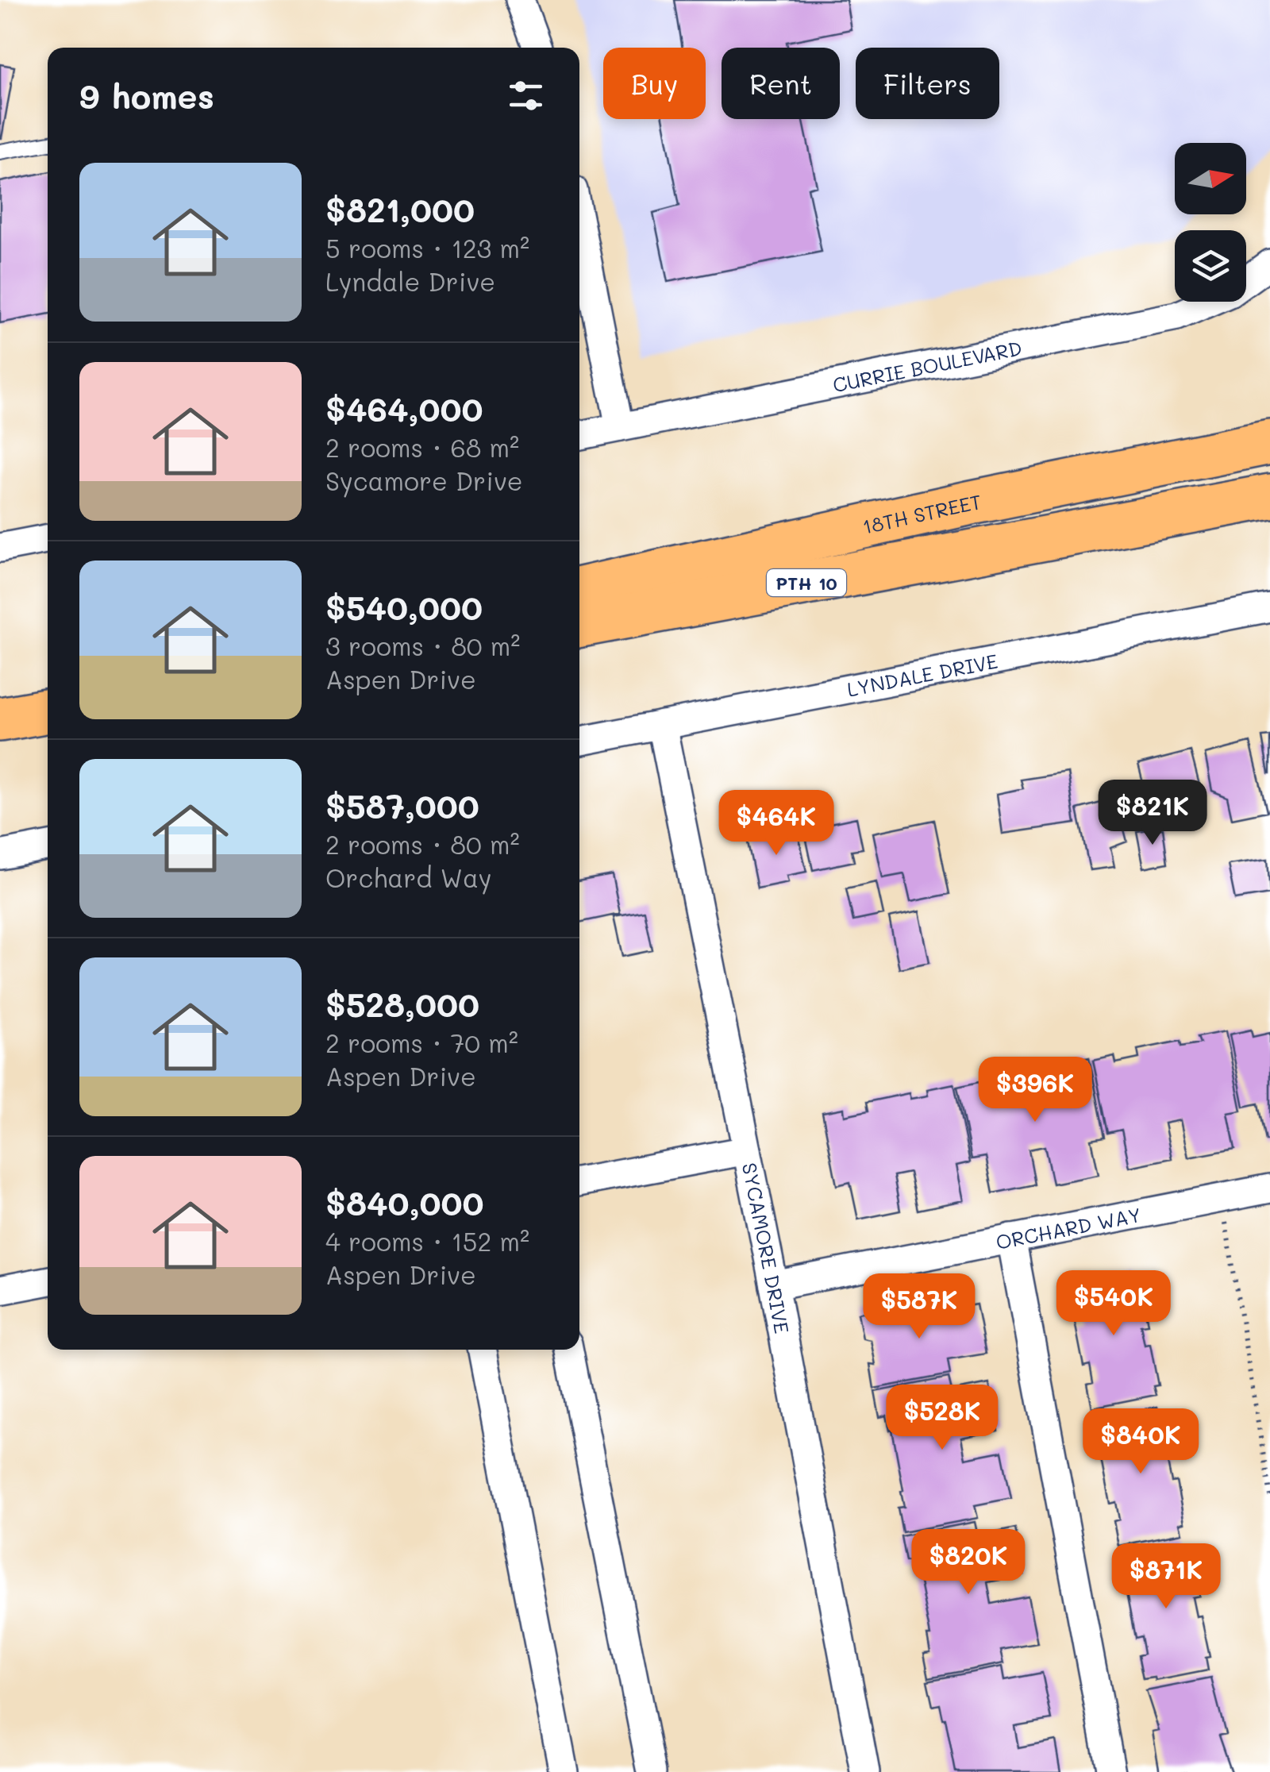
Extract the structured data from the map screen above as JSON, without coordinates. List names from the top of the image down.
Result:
{
  "streets": {
    "main road": ["18TH STREET", "PTH 10"],
    "street": [
      "CURRIE BOULEVARD",
      "LYNDALE DRIVE",
      "ORCHARD WAY",
      "SYCAMORE DRIVE"
    ]
  },
  "crossings": [
    ["LYNDALE DRIVE", "SYCAMORE DRIVE"],
    ["ORCHARD WAY", "SYCAMORE DRIVE"]
  ],
  "north": "right",
  "page": {
    "chip": ["Buy", "Rent", "Filters"],
    "heading": "9 homes",
    "list": [
      {
        "name": "$821,000",
        "note": "5 rooms · 123 m² · Lyndale Drive"
      },
      {
        "name": "$464,000",
        "note": "2 rooms · 68 m² · Sycamore Drive"
      },
      {
        "name": "$540,000",
        "note": "3 rooms · 80 m² · Aspen Drive"
      },
      {
        "name": "$587,000",
        "note": "2 rooms · 80 m² · Orchard Way"
      },
      {
        "name": "$528,000",
        "note": "2 rooms · 70 m² · Aspen Drive"
      },
      {
        "name": "$840,000",
        "note": "4 rooms · 152 m² · Aspen Drive"
      }
    ],
    "price": [
      "$821K",
      "$464K",
      "$396K",
      "$540K",
      "$587K",
      "$528K",
      "$840K",
      "$820K",
      "$871K"
    ]
  }
}
